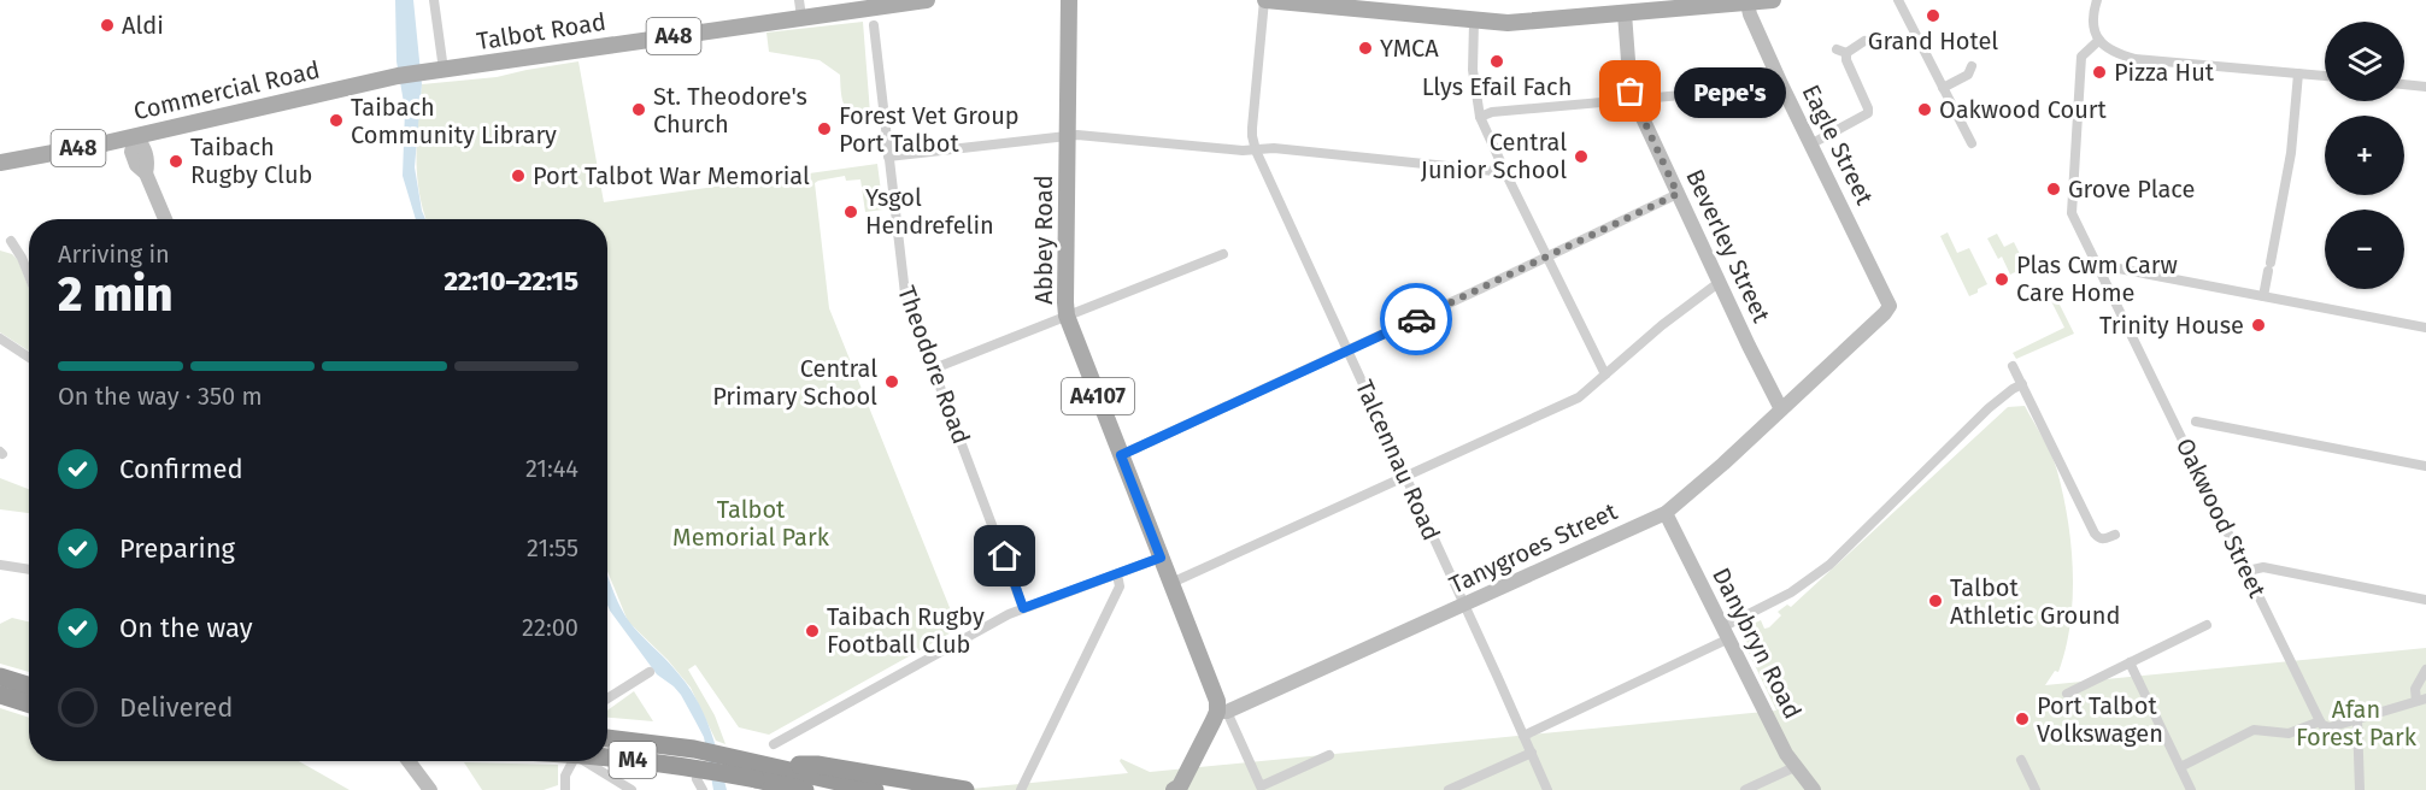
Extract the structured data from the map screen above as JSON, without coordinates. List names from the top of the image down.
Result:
{
  "streets": {
    "highway": ["M4"],
    "main road": [
      "Talbot Road",
      "A48",
      "Commercial Road",
      "Abbey Road",
      "A4107"
    ],
    "street": [
      "Eagle Street",
      "Beverley Street",
      "Theodore Road",
      "Talcennau Road",
      "Oakwood Street",
      "Tanygroes Street",
      "Danybryn Road"
    ]
  },
  "crossings": [
    ["Talbot Road", "Commercial Road"],
    ["Eagle Street", "Tanygroes Street"],
    ["Abbey Road", "Tanygroes Street"],
    ["Beverley Street", "Tanygroes Street"],
    ["Talcennau Road", "Tanygroes Street"],
    ["Tanygroes Street", "Danybryn Road"]
  ],
  "parks": ["Talbot Memorial Park", "Afan Forest Park"],
  "places": [
    "Grand Hotel",
    "Aldi",
    "YMCA",
    "Llys Efail Fach",
    "Pizza Hut",
    "Pepe's",
    "St. Theodore's Church",
    "Oakwood Court",
    "Taibach Community Library",
    "Forest Vet Group Port Talbot",
    "Central Junior School",
    "Taibach Rugby Club",
    "Port Talbot War Memorial",
    "Grove Place",
    "Ysgol Hendrefelin",
    "Plas Cwm Carw Care Home",
    "Trinity House",
    "Central Primary School",
    "Talbot Athletic Ground",
    "Taibach Rugby Football Club",
    "Port Talbot Volkswagen"
  ],
  "page": {
    "map_buttons": ["+", "−"],
    "bubble": "Pepe's",
    "heading": ["2 min", "Arriving in", "22:10–22:15"],
    "bar": "On the way · 350 m",
    "list": [
      ["Confirmed", "21:44"],
      ["Preparing", "21:55"],
      ["On the way", "22:00"],
      "Delivered"
    ]
  }
}
